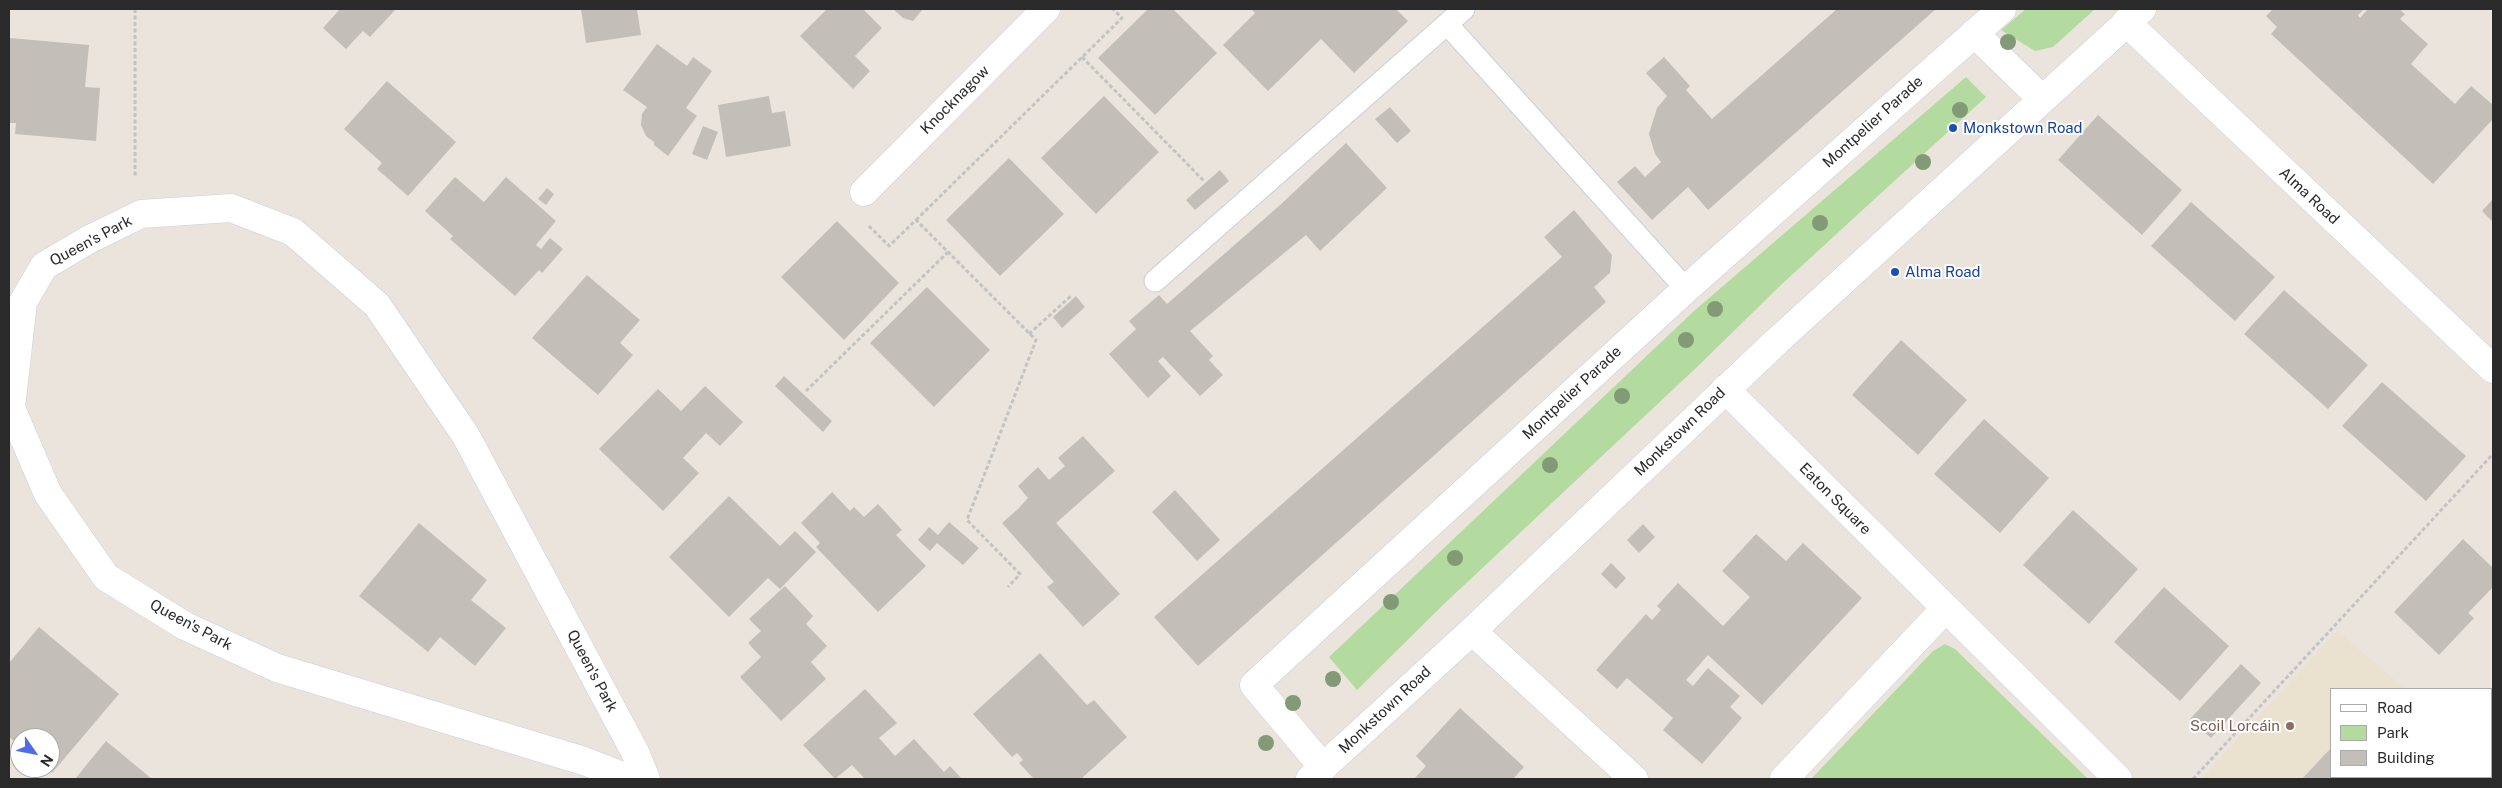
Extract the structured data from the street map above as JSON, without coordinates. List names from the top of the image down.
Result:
{
  "streets": {
    "street": [
      "Knocknagow",
      "Montpelier Parade",
      "Alma Road",
      "Queen's Park",
      "Monkstown Road",
      "Eaton Square"
    ]
  },
  "crossings": [
    ["Montpelier Parade", "Monkstown Road"],
    ["Alma Road", "Monkstown Road"],
    ["Monkstown Road", "Eaton Square"]
  ],
  "places": ["Monkstown Road", "Alma Road", "Scoil Lorcáin"],
  "legend": ["Road", "Park", "Building"],
  "north": "bottom right"
}
